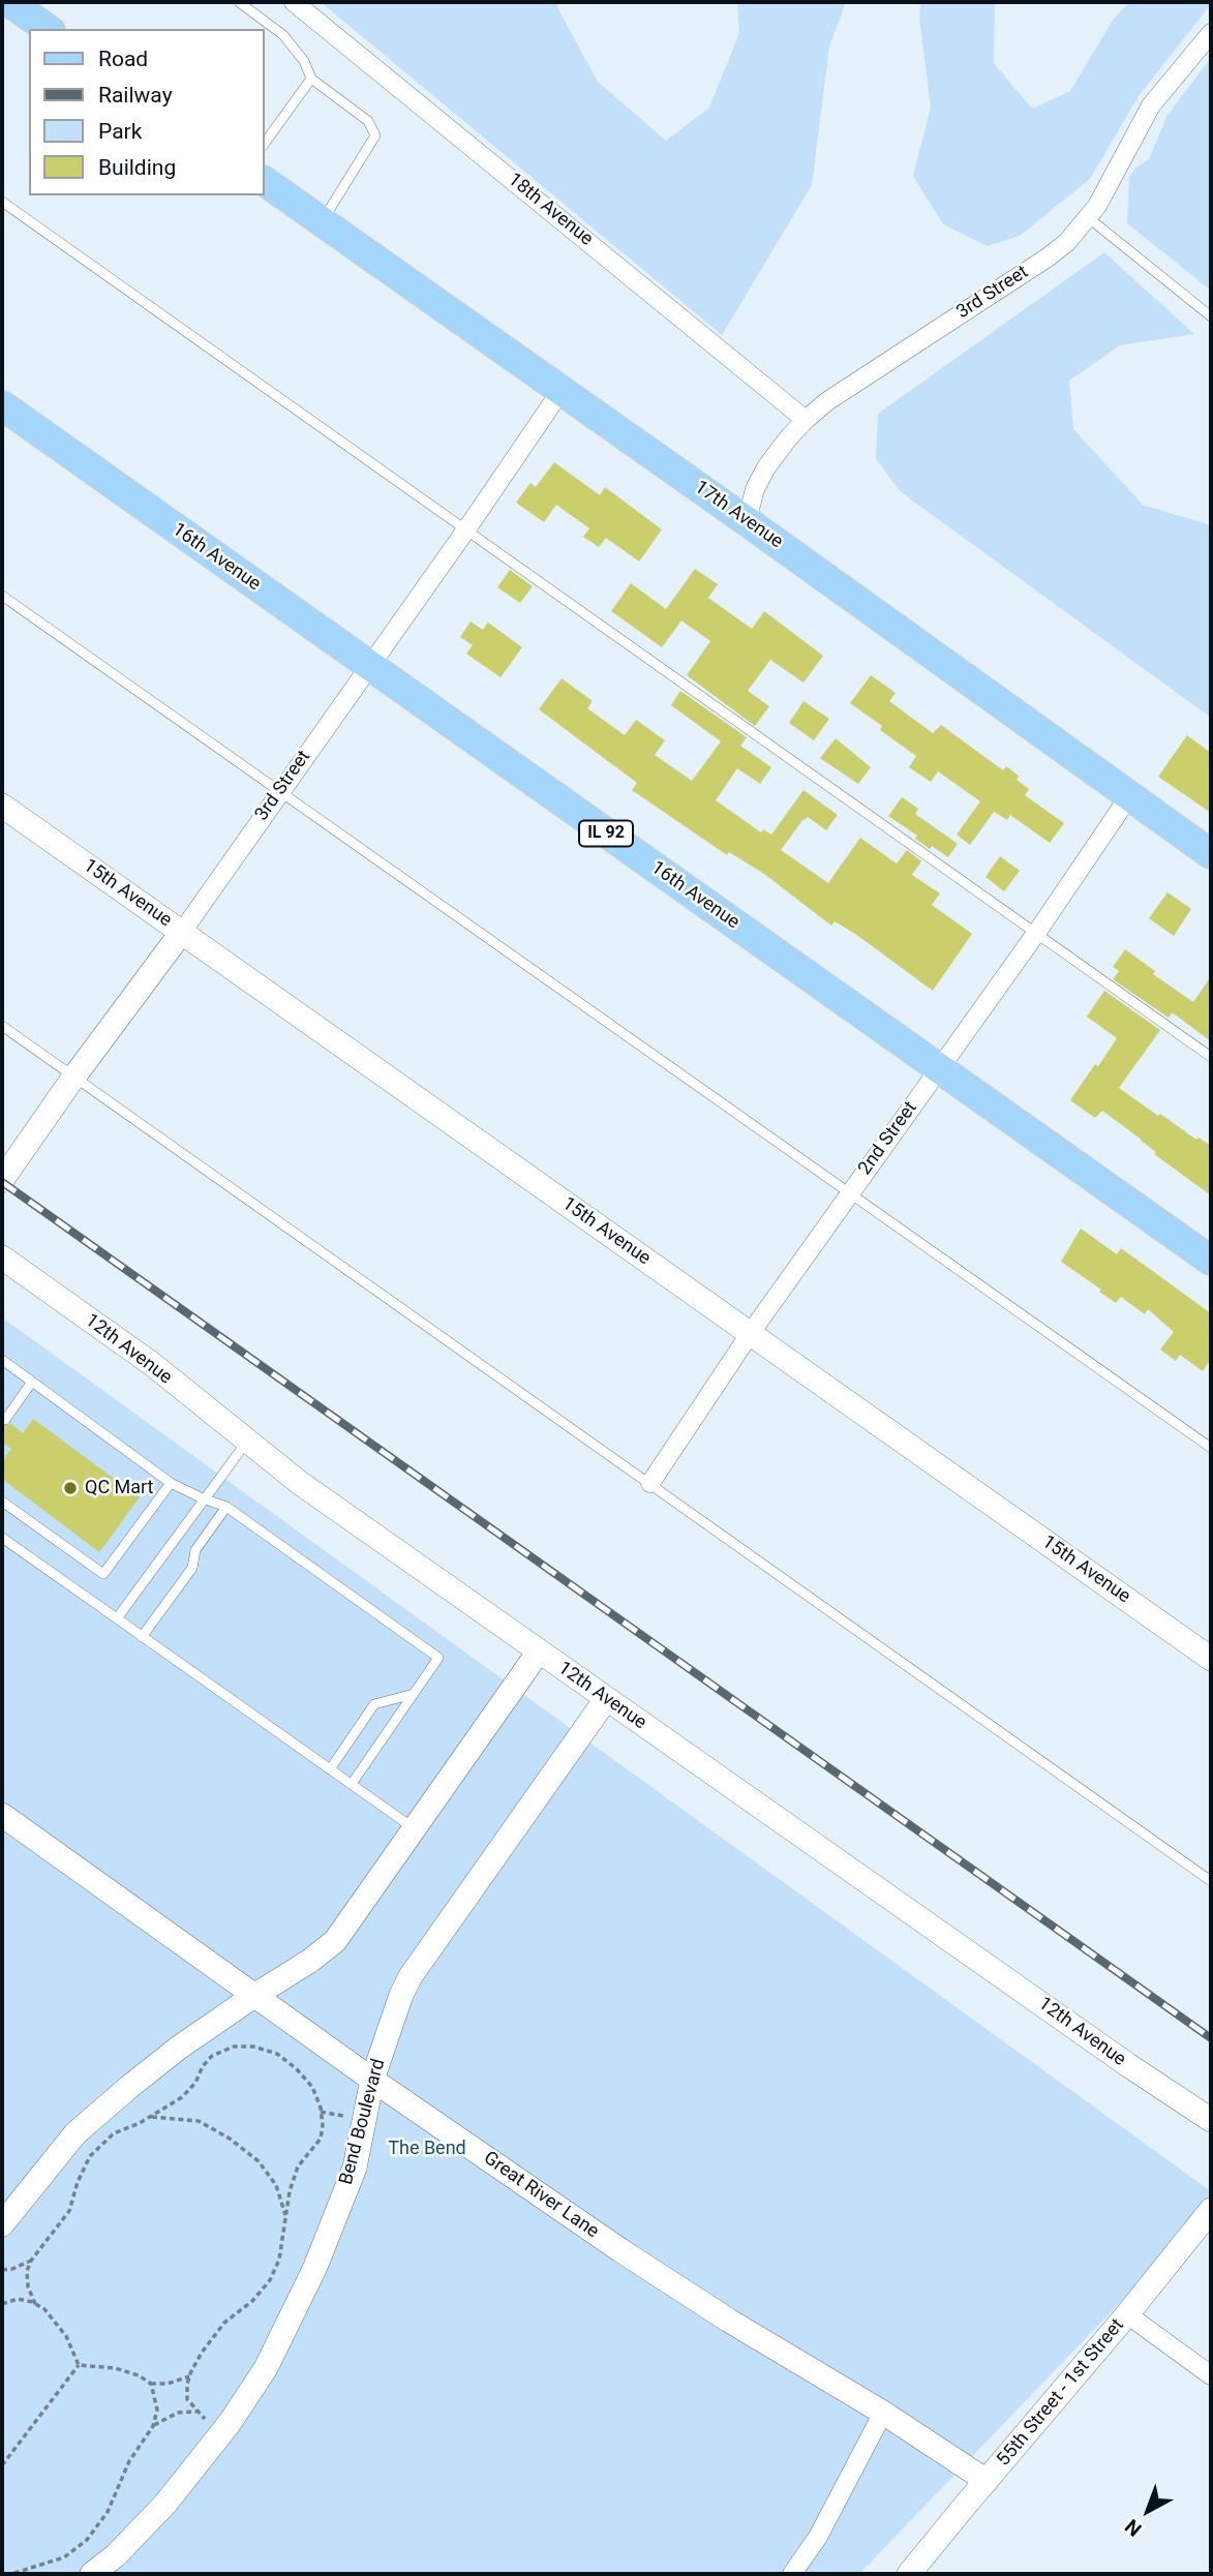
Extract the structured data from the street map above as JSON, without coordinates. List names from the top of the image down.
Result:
{
  "streets": {
    "main road": ["17th Avenue", "16th Avenue", "IL 92"],
    "street": [
      "18th Avenue",
      "3rd Street",
      "15th Avenue",
      "2nd Street",
      "12th Avenue",
      "Bend Boulevard",
      "Great River Lane",
      "55th Street - 1st Street"
    ]
  },
  "crossings": [
    ["18th Avenue", "3rd Street"],
    ["3rd Street", "17th Avenue"],
    ["3rd Street", "16th Avenue"],
    ["3rd Street", "15th Avenue"],
    ["17th Avenue", "2nd Street"],
    ["16th Avenue", "2nd Street"],
    ["15th Avenue", "2nd Street"],
    ["12th Avenue", "Bend Boulevard"],
    ["Bend Boulevard", "Great River Lane"],
    ["Great River Lane", "55th Street - 1st Street"]
  ],
  "parks": ["The Bend"],
  "places": ["QC Mart"],
  "legend": [
    "Road",
    "Railway",
    "Park",
    "Building"
  ],
  "north": "bottom left"
}
